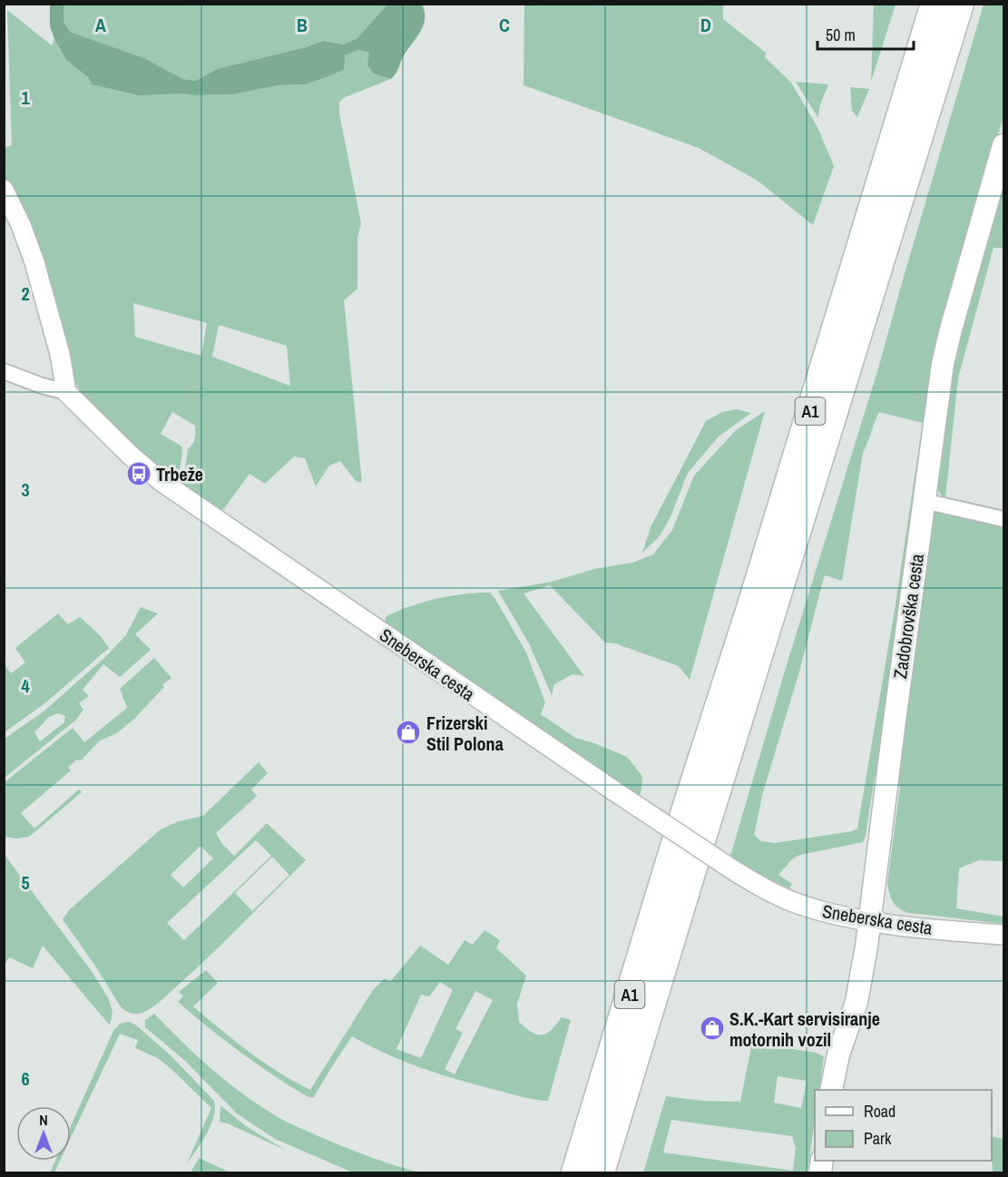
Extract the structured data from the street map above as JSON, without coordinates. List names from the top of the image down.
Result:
{
  "streets": {
    "highway": ["A1"],
    "main road": ["Zadobrovška cesta"],
    "street": ["Sneberska cesta"]
  },
  "crossings": [
    ["Zadobrovška cesta", "Sneberska cesta"]
  ],
  "places": {
    "bus stop": ["Trbeže"],
    "shop": ["Frizerski Stil Polona", "S.K.-Kart servisiranje motornih vozil"]
  },
  "legend": ["Road", "Park"],
  "scale_bar": "50 m",
  "north": "top",
  "grid": {
    "columns": [
      "A",
      "B",
      "C",
      "D"
    ],
    "rows": [
      "1",
      "2",
      "3",
      "4",
      "5",
      "6"
    ]
  }
}
